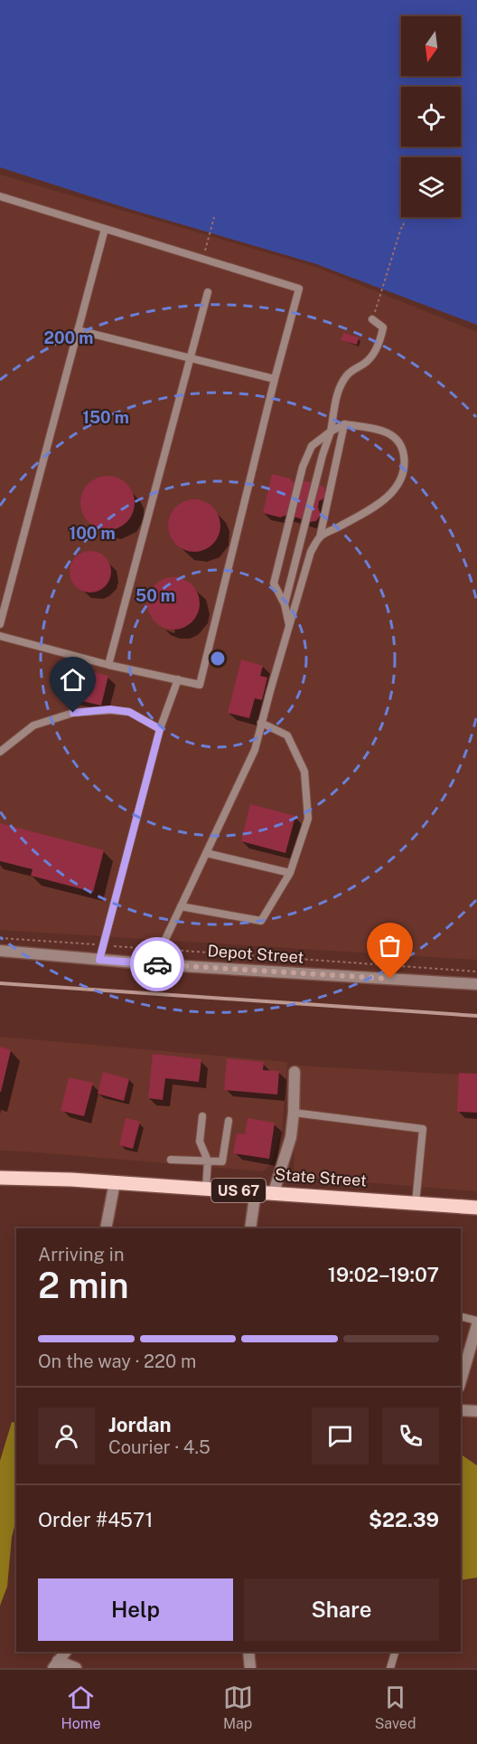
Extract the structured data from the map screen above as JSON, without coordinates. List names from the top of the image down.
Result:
{
  "streets": {
    "main road": ["State Street", "US 67"],
    "street": ["Depot Street"]
  },
  "north": "bottom",
  "page": {
    "heading": ["2 min", "Arriving in", "19:02–19:07"],
    "panel": [
      "Jordan",
      "Courier · 4.5",
      "Order #4571",
      "$22.39"
    ],
    "bar": "On the way · 220 m",
    "buttons": ["Help", "Share"],
    "tabs": ["Home", "Map", "Saved"]
  },
  "rings": [
    "200 m",
    "150 m",
    "100 m",
    "50 m"
  ]
}
